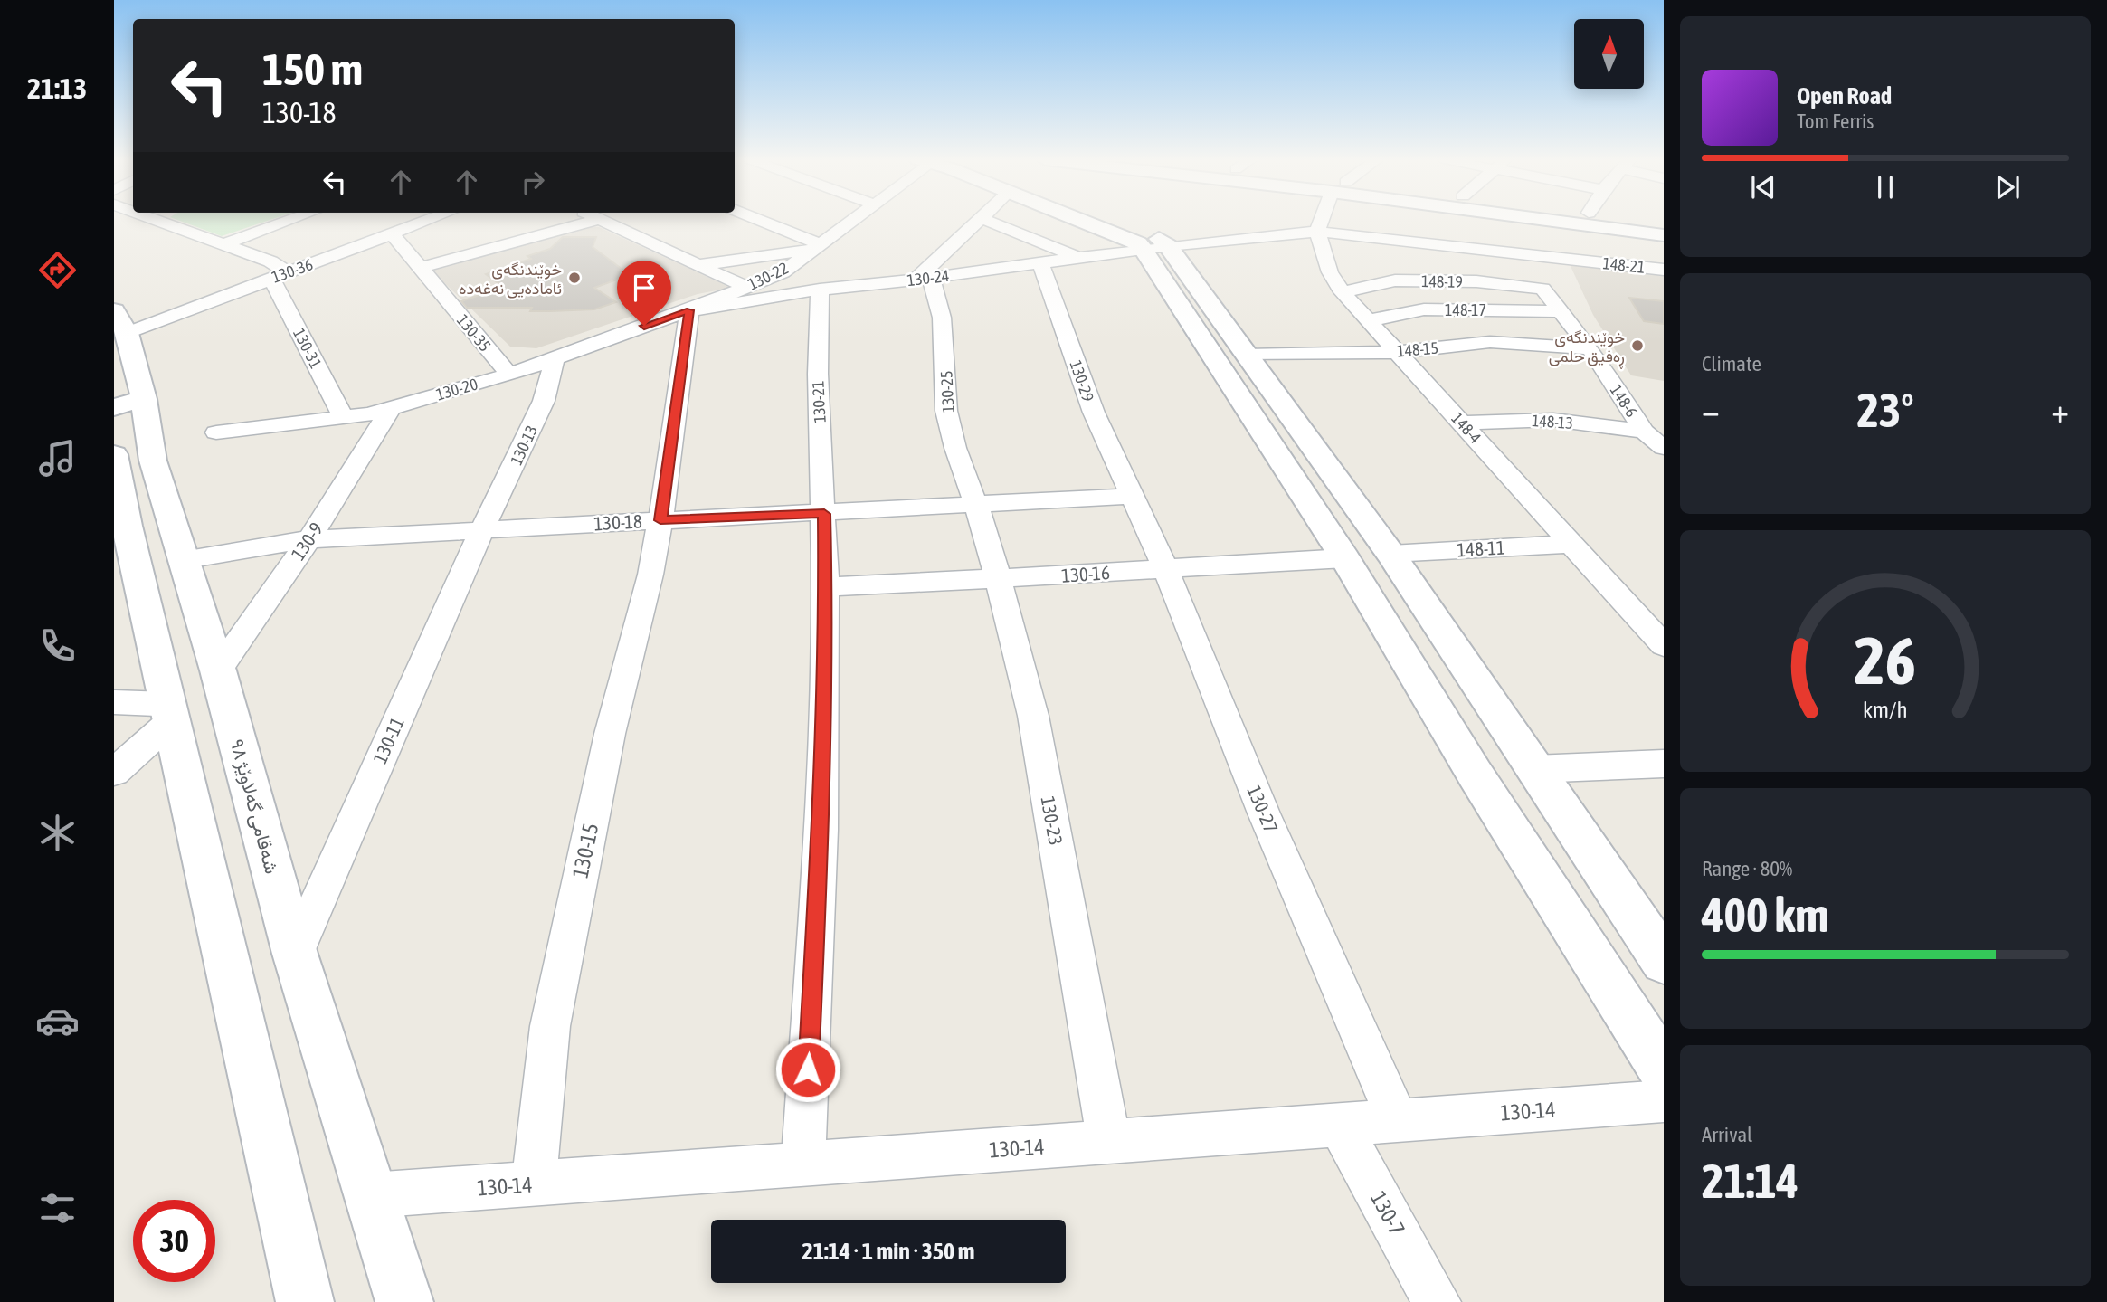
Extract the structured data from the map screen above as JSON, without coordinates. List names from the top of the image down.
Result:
{
  "streets": {
    "main road": ["شەقامی گەلاوێژ ٩٨"],
    "street": [
      "148-21",
      "130-36",
      "130-22",
      "130-24",
      "148-19",
      "148-17",
      "130-35",
      "130-31",
      "148-15",
      "130-29",
      "130-20",
      "130-25",
      "148-6",
      "130-21",
      "148-13",
      "148-4",
      "130-13",
      "130-18",
      "130-9",
      "148-11",
      "130-16",
      "130-11",
      "130-27",
      "130-23",
      "130-15",
      "130-14",
      "130-7"
    ]
  },
  "crossings": [
    ["148-21", "130-24"],
    ["148-21", "148-4"],
    ["130-36", "130-35"],
    ["130-36", "130-31"],
    ["130-36", "شەقامی گەلاوێژ ٩٨"],
    ["130-22", "130-24"],
    ["130-22", "130-20"],
    ["130-22", "130-15"],
    ["130-24", "130-29"],
    ["130-24", "130-20"],
    ["130-24", "130-25"],
    ["130-24", "130-21"],
    ["130-24", "130-15"],
    ["148-19", "148-6"],
    ["148-19", "148-4"],
    ["148-17", "148-6"],
    ["148-17", "148-4"],
    ["130-35", "130-20"],
    ["130-31", "130-20"],
    ["148-15", "148-6"],
    ["148-15", "148-4"],
    ["130-29", "130-18"],
    ["130-29", "130-27"],
    ["130-20", "130-13"],
    ["130-20", "130-9"],
    ["130-20", "130-15"],
    ["130-25", "130-18"],
    ["130-25", "130-23"],
    ["148-6", "148-13"],
    ["130-21", "130-18"],
    ["130-21", "130-16"],
    ["130-21", "130-14"],
    ["148-13", "148-4"],
    ["148-4", "148-11"],
    ["130-13", "130-18"],
    ["130-13", "130-11"],
    ["130-18", "130-9"],
    ["130-18", "130-11"],
    ["130-18", "شەقامی گەلاوێژ ٩٨"],
    ["130-18", "130-27"],
    ["130-18", "130-23"],
    ["130-18", "130-15"],
    ["130-9", "شەقامی گەلاوێژ ٩٨"],
    ["130-16", "130-27"],
    ["130-16", "130-23"],
    ["130-11", "شەقامی گەلاوێژ ٩٨"],
    ["شەقامی گەلاوێژ ٩٨", "130-14"],
    ["130-27", "130-14"],
    ["130-23", "130-14"],
    ["130-15", "130-14"],
    ["130-14", "130-7"]
  ],
  "places": ["خوێندنگەی ئامادەیی نەغەدە", "خوێندنگەی ڕەفیق حلمی"],
  "north": "top",
  "page": {
    "tabs": "21:13",
    "turn": ["150 m", "130-18"],
    "song": ["Open Road", "Tom Ferris"],
    "tile": [
      "Climate",
      ["Range · 80%", "400 km"],
      ["Arrival", "21:14"]
    ],
    "heat": ["−", "23°", "+"],
    "limit": "30",
    "trip": "21:14 · 1 min · 350 m",
    "gauge": ["26", "km/h"]
  }
}
